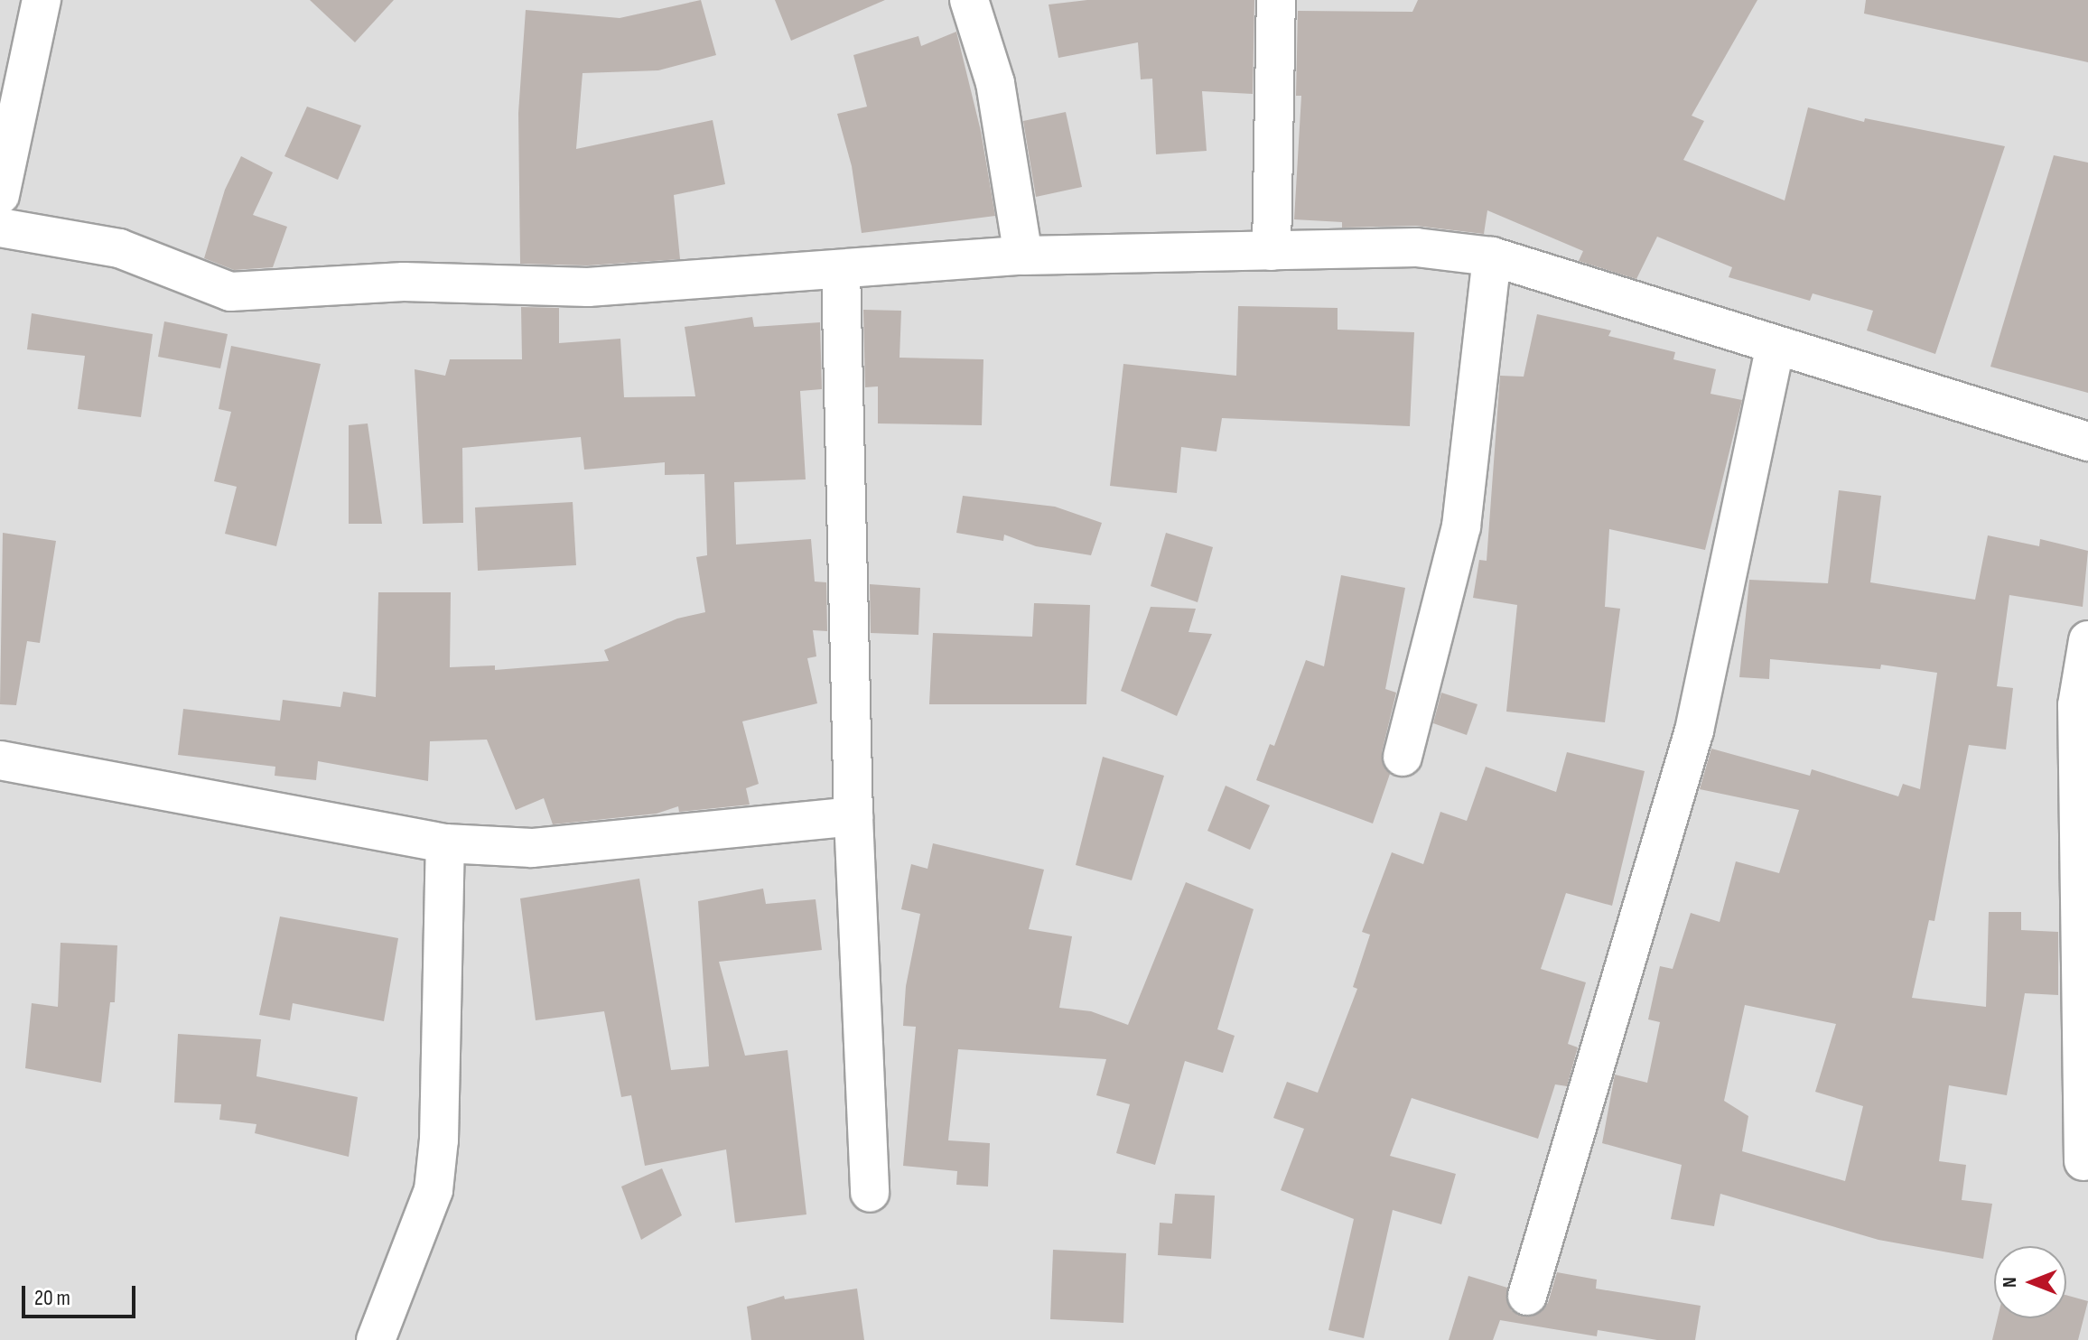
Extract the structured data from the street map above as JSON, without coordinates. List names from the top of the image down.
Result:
{
  "scale_bar": "20 m",
  "north": "left"
}
